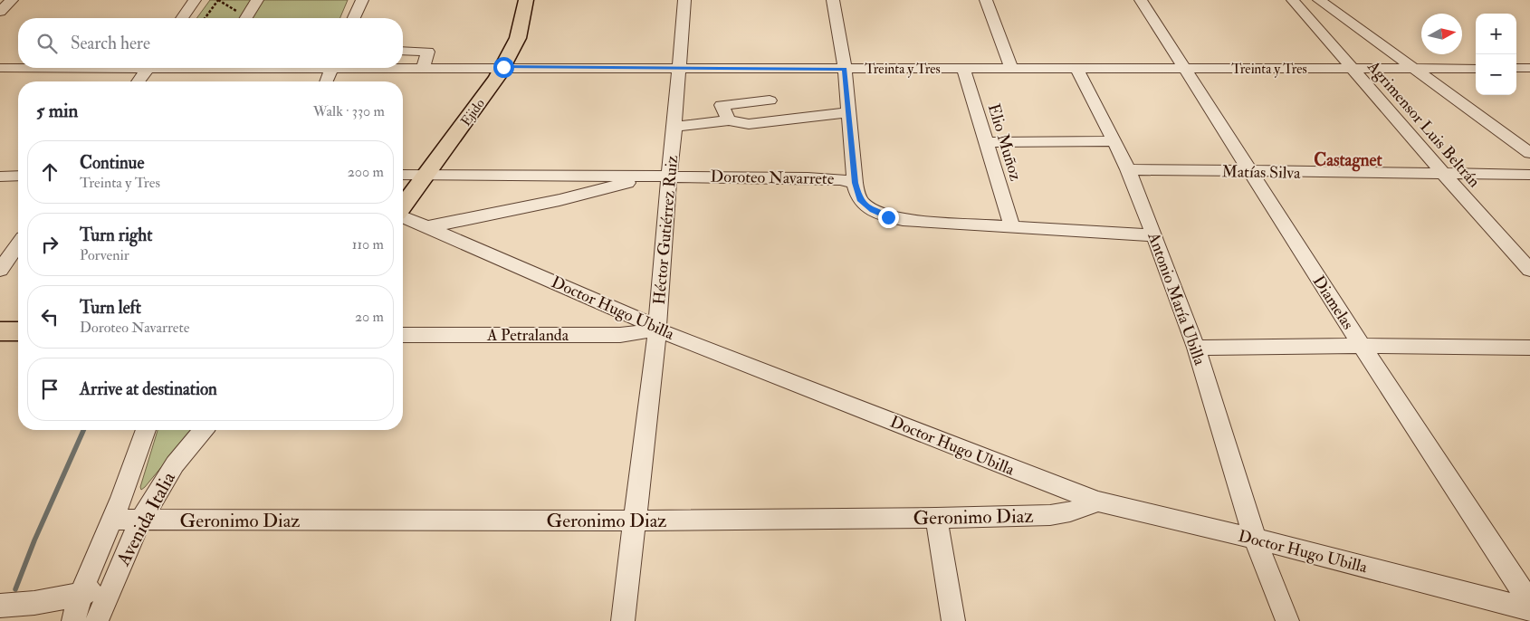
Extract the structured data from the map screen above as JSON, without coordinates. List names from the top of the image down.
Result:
{
  "streets": {
    "main road": ["Ejido"],
    "street": [
      "Treinta y Tres",
      "Agrimensor Luis Beltrán",
      "Elio Muñoz",
      "Matías Silva",
      "Doroteo Navarrete",
      "Héctor Gutiérrez Ruiz",
      "Antonio María Ubilla",
      "Diamelas",
      "Doctor Hugo Ubilla",
      "A Petralanda",
      "Geronimo Diaz",
      "Avenida Italia"
    ]
  },
  "crossings": [
    ["Treinta y Tres", "Ejido"],
    ["Treinta y Tres", "Agrimensor Luis Beltrán"],
    ["Treinta y Tres", "Elio Muñoz"],
    ["Treinta y Tres", "Héctor Gutiérrez Ruiz"],
    ["Treinta y Tres", "Antonio María Ubilla"],
    ["Treinta y Tres", "Diamelas"],
    ["Ejido", "Doroteo Navarrete"],
    ["Agrimensor Luis Beltrán", "Matías Silva"],
    ["Elio Muñoz", "Doroteo Navarrete"],
    ["Matías Silva", "Antonio María Ubilla"],
    ["Matías Silva", "Diamelas"],
    ["Doroteo Navarrete", "Héctor Gutiérrez Ruiz"],
    ["Doroteo Navarrete", "Antonio María Ubilla"],
    ["Héctor Gutiérrez Ruiz", "Doctor Hugo Ubilla"],
    ["Héctor Gutiérrez Ruiz", "A Petralanda"],
    ["Héctor Gutiérrez Ruiz", "Geronimo Diaz"],
    ["Antonio María Ubilla", "Doctor Hugo Ubilla"],
    ["Doctor Hugo Ubilla", "A Petralanda"],
    ["Doctor Hugo Ubilla", "Geronimo Diaz"],
    ["Geronimo Diaz", "Avenida Italia"]
  ],
  "districts": ["Castagnet"],
  "north": "right",
  "page": {
    "map_buttons": ["+", "−"],
    "search": "Search here",
    "heading": ["5 min", "Walk · 330 m"],
    "list": [
      ["Continue", "Treinta y Tres", "200 m"],
      ["Turn right", "Porvenir", "110 m"],
      ["Turn left", "Doroteo Navarrete", "20 m"],
      "Arrive at destination"
    ]
  }
}
